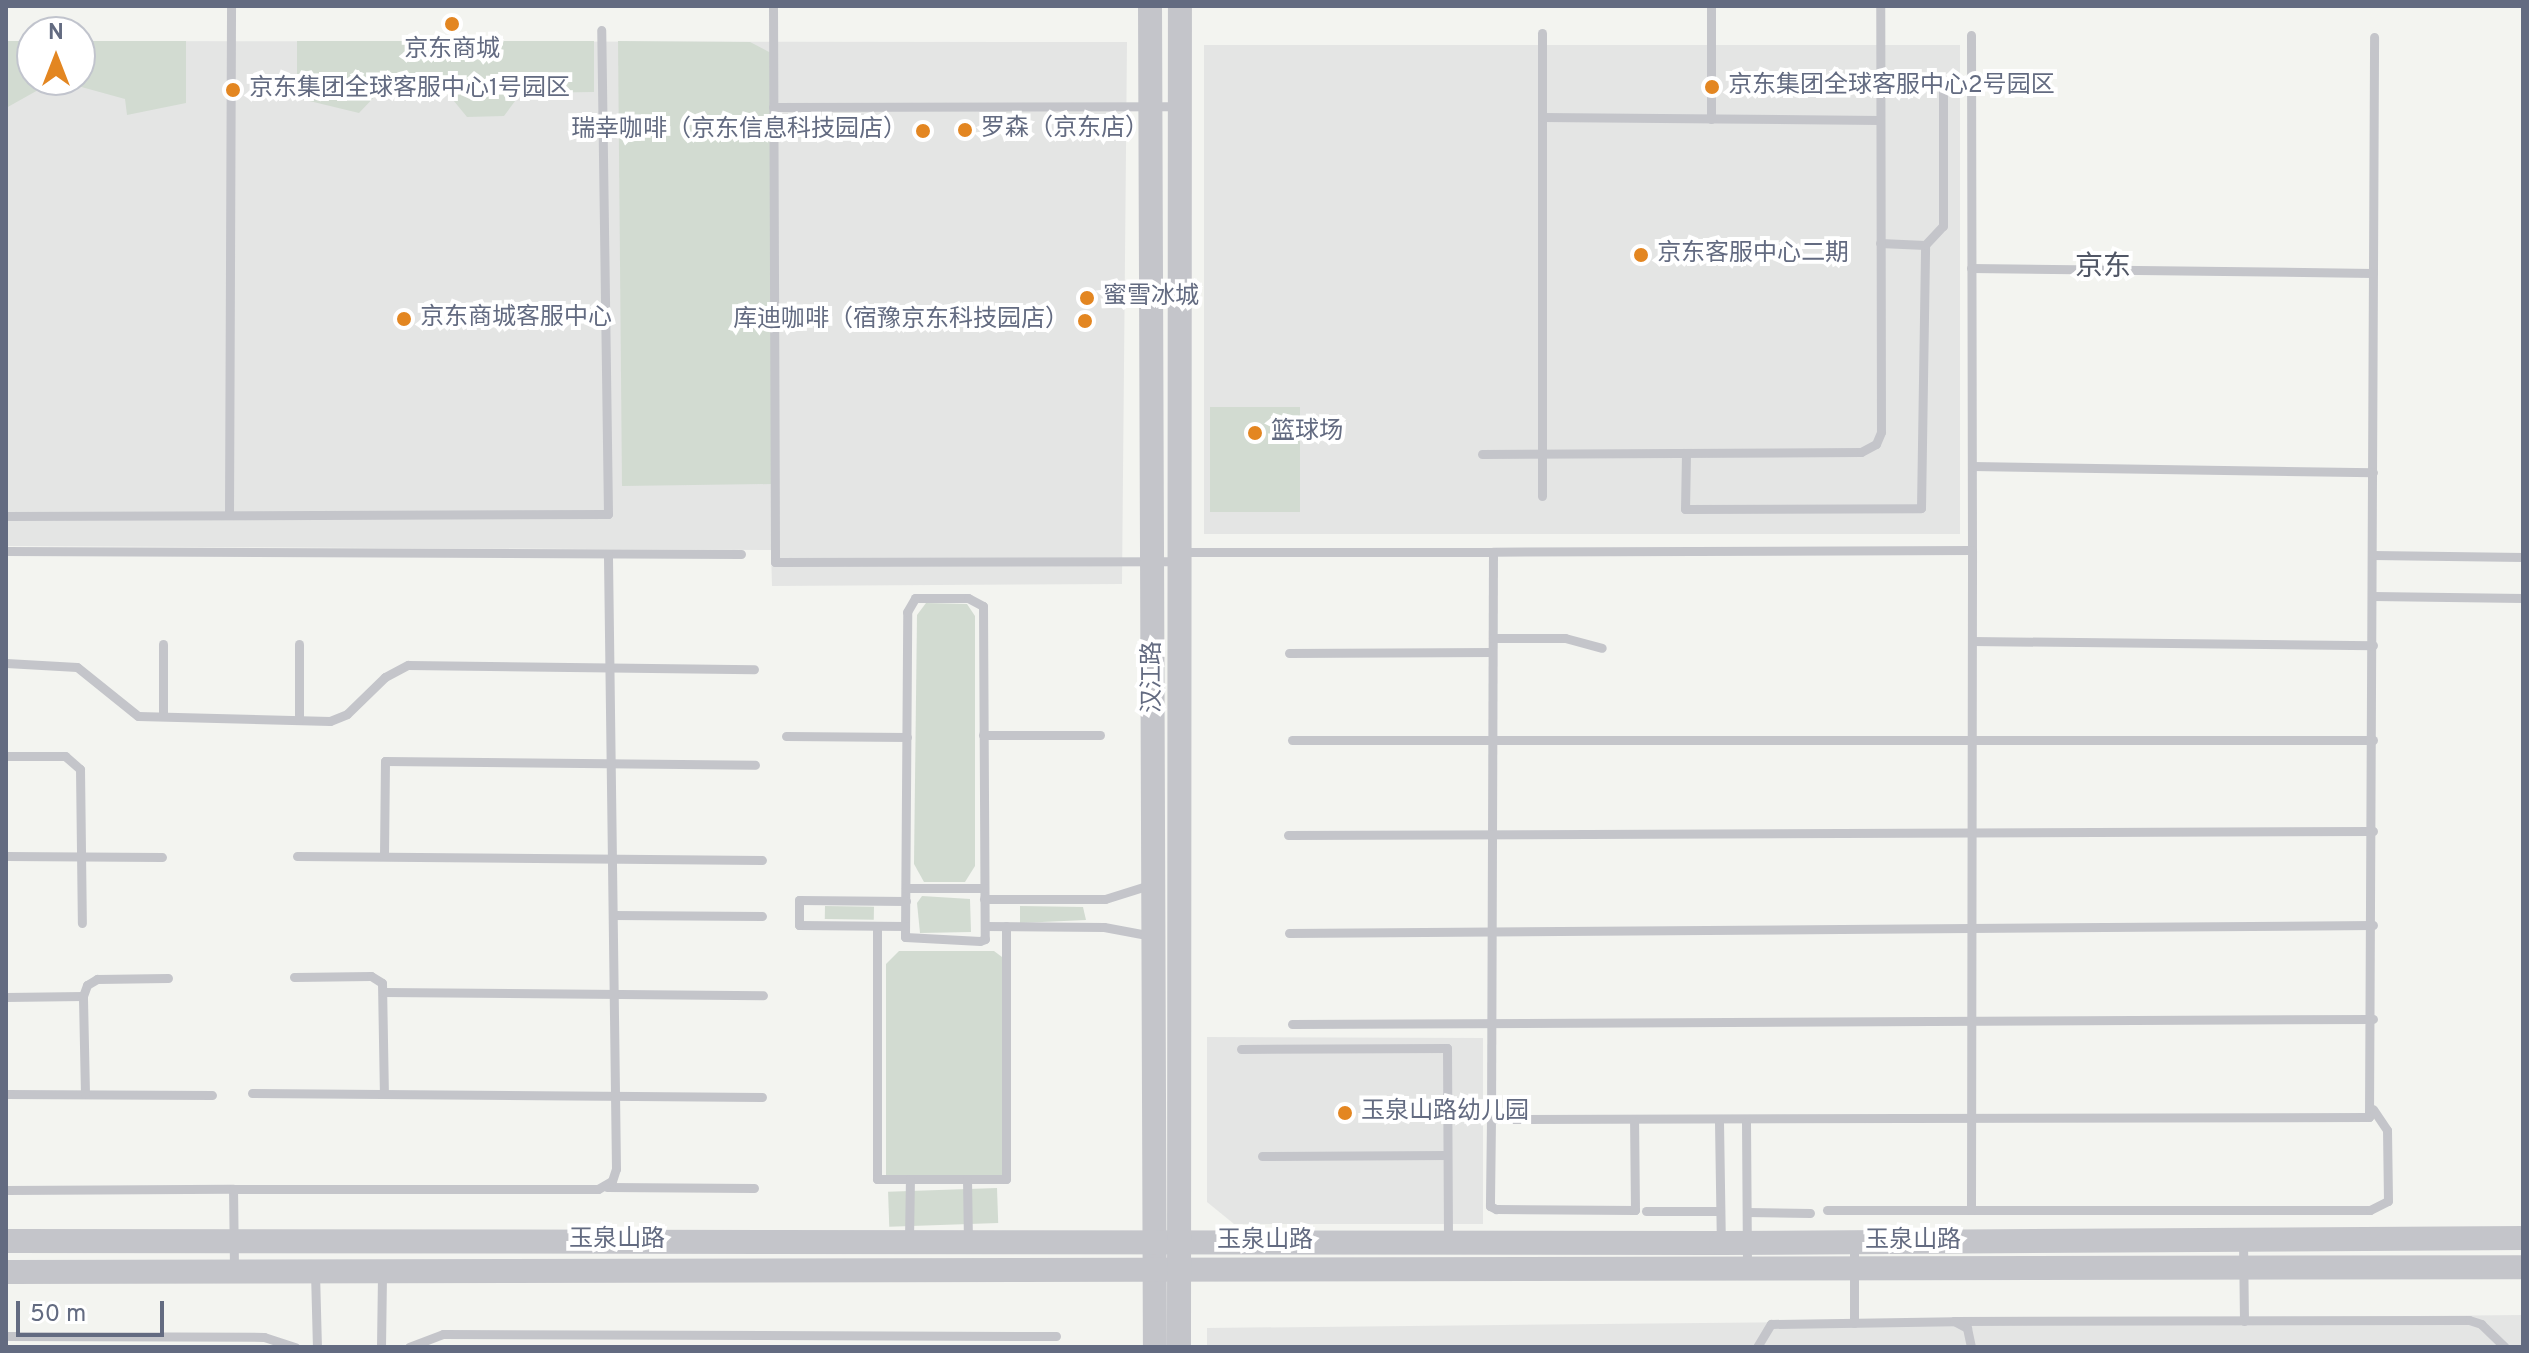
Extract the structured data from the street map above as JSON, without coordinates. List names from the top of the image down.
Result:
{
  "streets": {
    "street": ["汉江路", "玉泉山路"]
  },
  "crossings": [
    ["汉江路", "玉泉山路"]
  ],
  "districts": ["京东"],
  "places": [
    "京东商城",
    "京东集团全球客服中心2号园区",
    "京东集团全球客服中心1号园区",
    "罗森（京东店）",
    "瑞幸咖啡（京东信息科技园店）",
    "京东客服中心二期",
    "蜜雪冰城",
    "京东商城客服中心",
    "库迪咖啡（宿豫京东科技园店）",
    "篮球场",
    "玉泉山路幼儿园"
  ],
  "scale_bar": "50 m",
  "north": "top"
}
